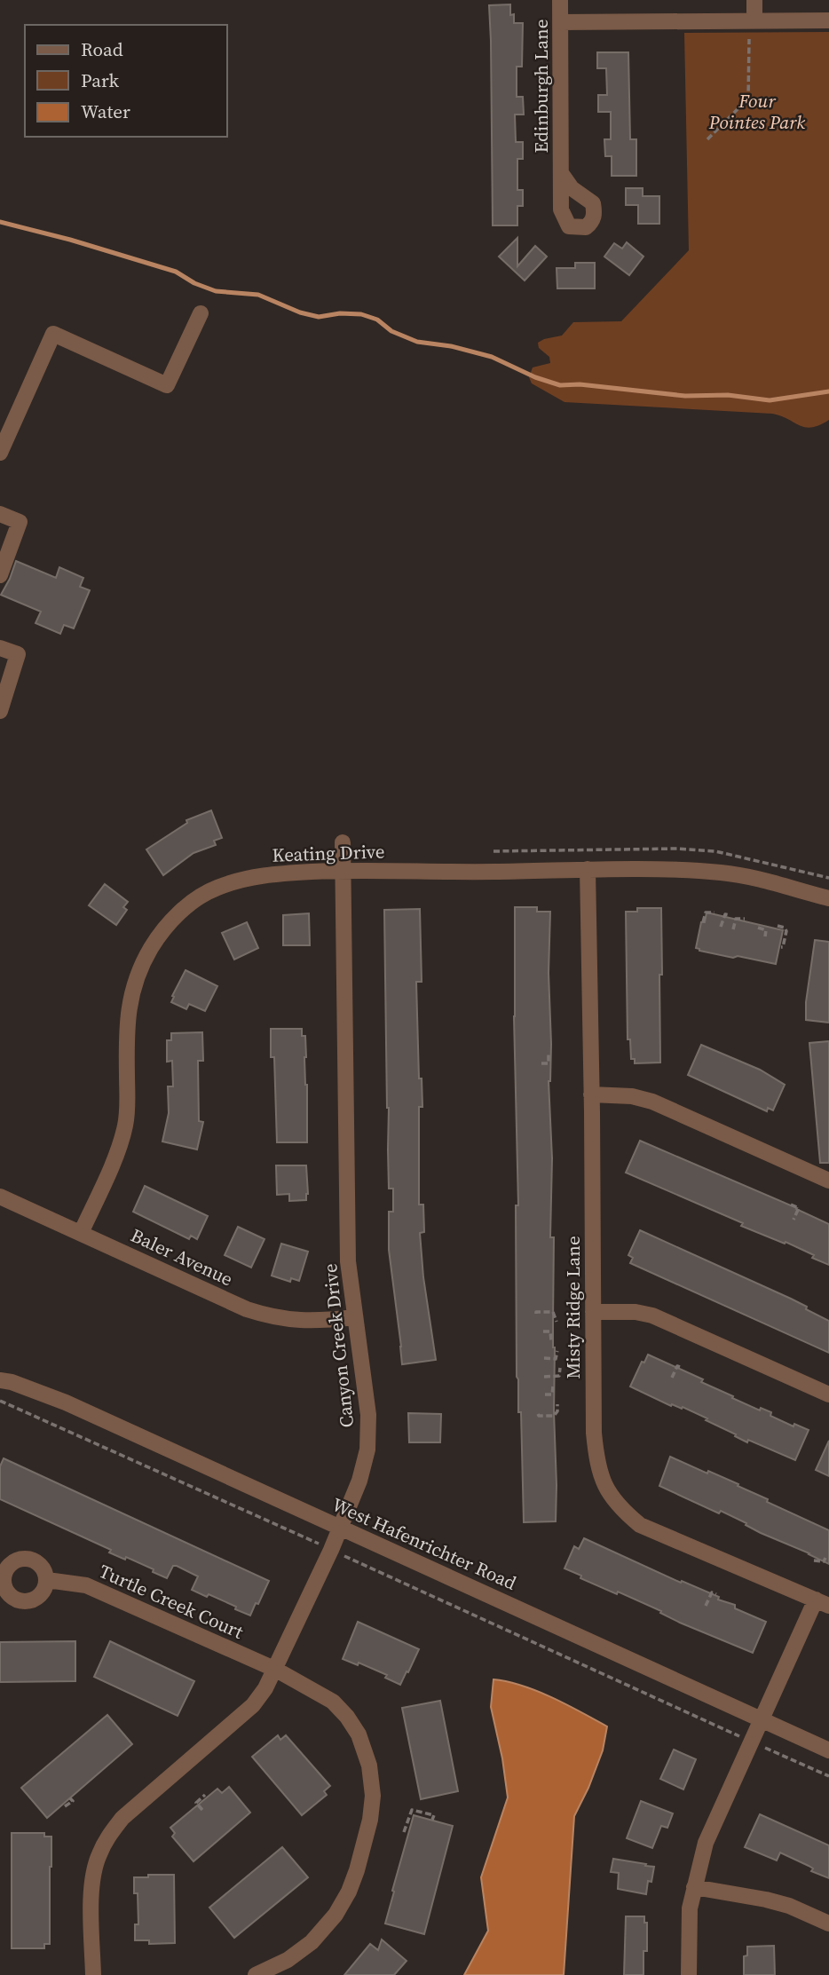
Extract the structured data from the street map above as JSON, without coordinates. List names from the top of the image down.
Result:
{
  "streets": {
    "street": [
      "Edinburgh Lane",
      "Keating Drive",
      "Baler Avenue",
      "Misty Ridge Lane",
      "Canyon Creek Drive",
      "West Hafenrichter Road",
      "Turtle Creek Court"
    ]
  },
  "crossings": [
    ["Keating Drive", "Baler Avenue"],
    ["Keating Drive", "Misty Ridge Lane"],
    ["Keating Drive", "Canyon Creek Drive"],
    ["Baler Avenue", "Canyon Creek Drive"],
    ["Canyon Creek Drive", "West Hafenrichter Road"],
    ["Canyon Creek Drive", "Turtle Creek Court"]
  ],
  "parks": ["Four Pointes Park"],
  "legend": ["Road", "Park", "Water"]
}
